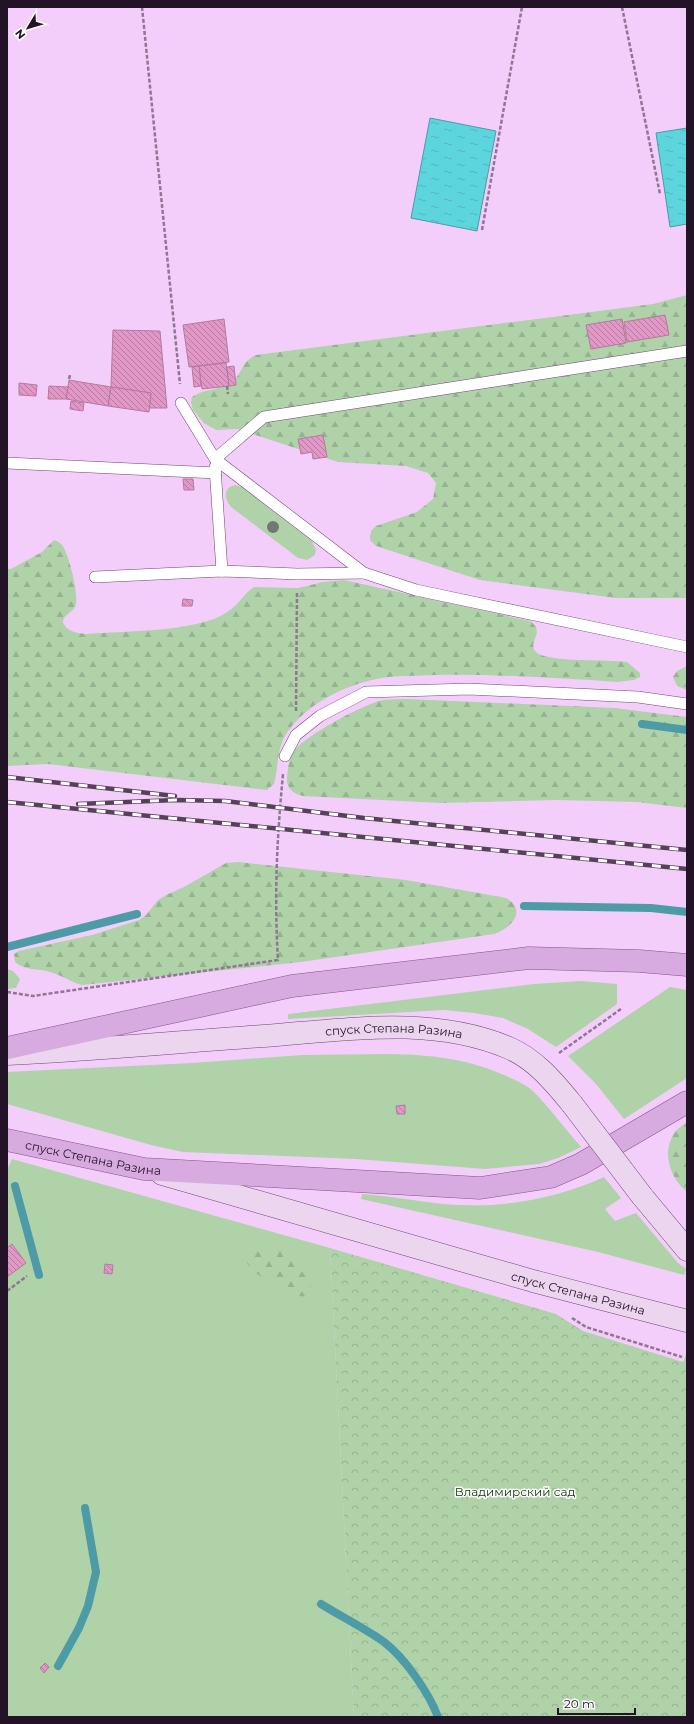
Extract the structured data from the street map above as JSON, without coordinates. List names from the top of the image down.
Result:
{
  "streets": {
    "main road": ["спуск Степана Разина"]
  },
  "parks": ["Владимирский сад"],
  "scale_bar": "20 m",
  "north": "bottom left"
}
